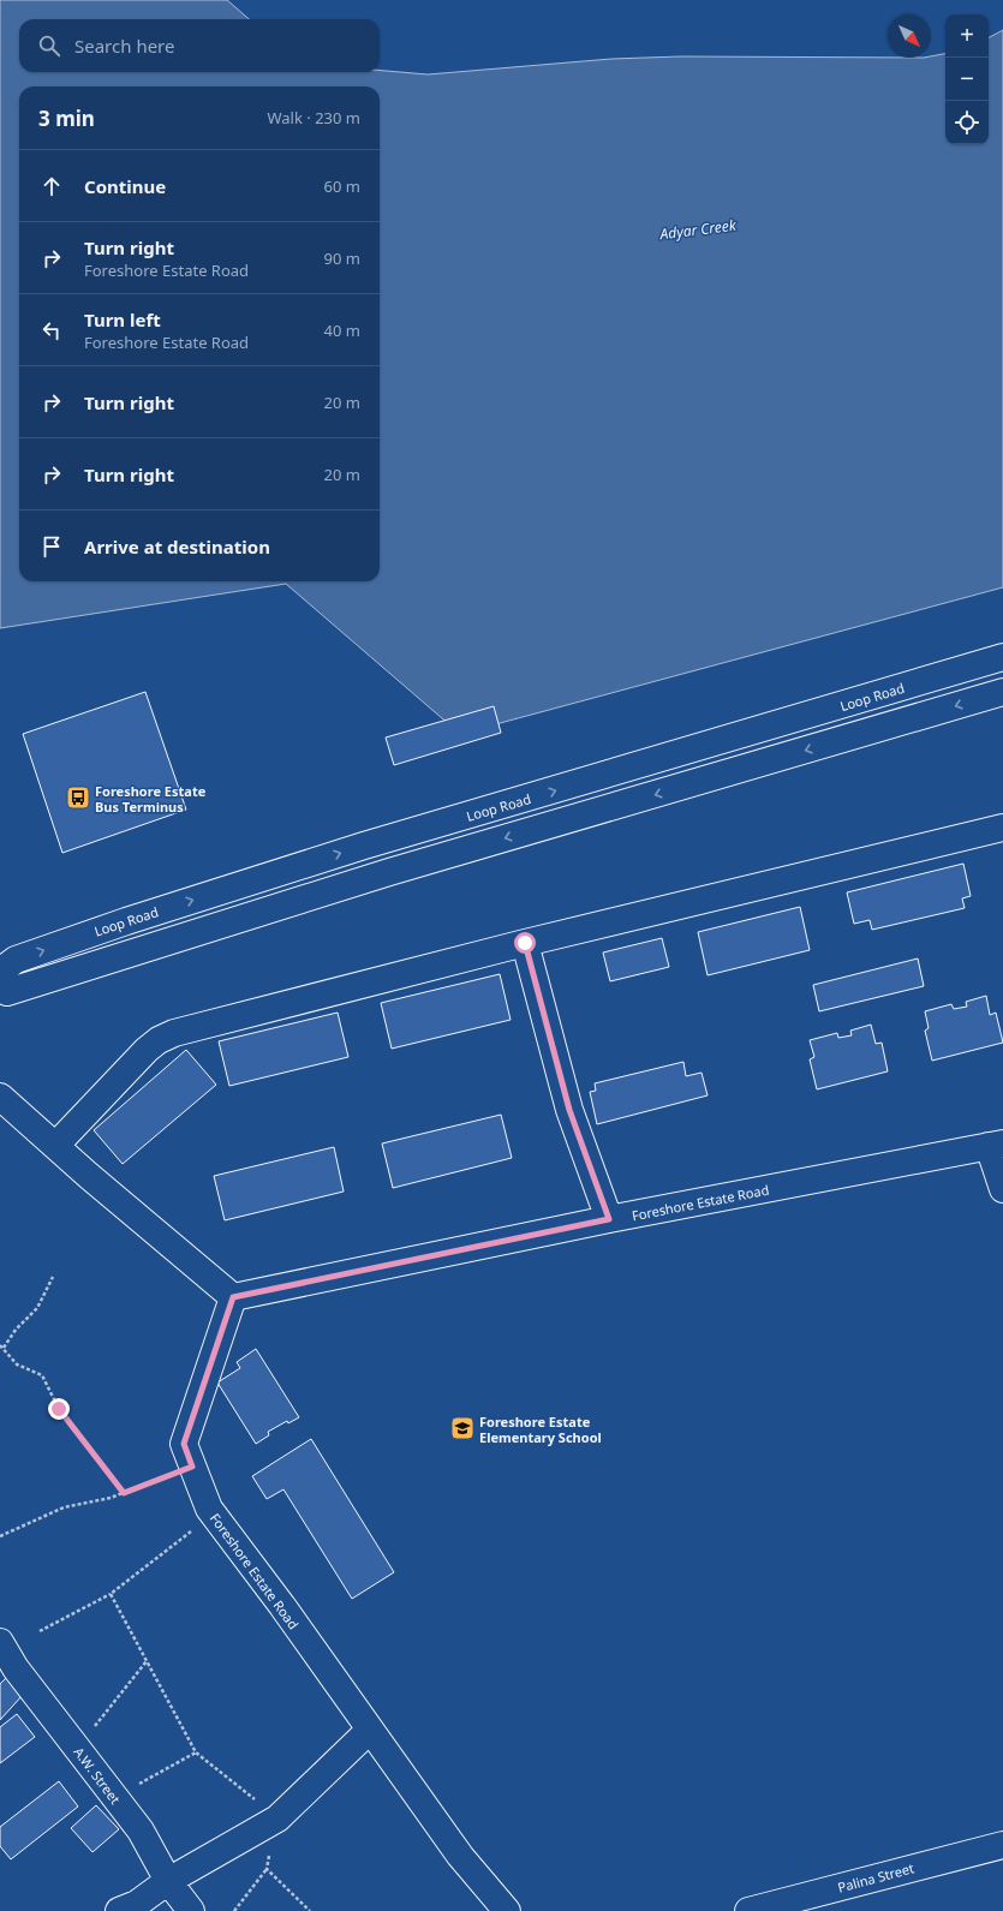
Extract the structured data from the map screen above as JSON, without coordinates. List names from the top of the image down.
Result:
{
  "streets": {
    "street": [
      "Loop Road",
      "Foreshore Estate Road",
      "A.W. Street",
      "Palina Street"
    ]
  },
  "water": ["Adyar Creek"],
  "places": {
    "bus stop": ["Foreshore Estate Bus Terminus"],
    "school or university": ["Foreshore Estate Elementary School"]
  },
  "north": "bottom right",
  "page": {
    "map_buttons": ["+", "−"],
    "search": "Search here",
    "heading": ["3 min", "Walk · 230 m"],
    "list": [
      ["Continue", "60 m"],
      ["Turn right", "Foreshore Estate Road", "90 m"],
      ["Turn left", "Foreshore Estate Road", "40 m"],
      ["Turn right", "20 m"],
      ["Turn right", "20 m"],
      "Arrive at destination"
    ]
  }
}
